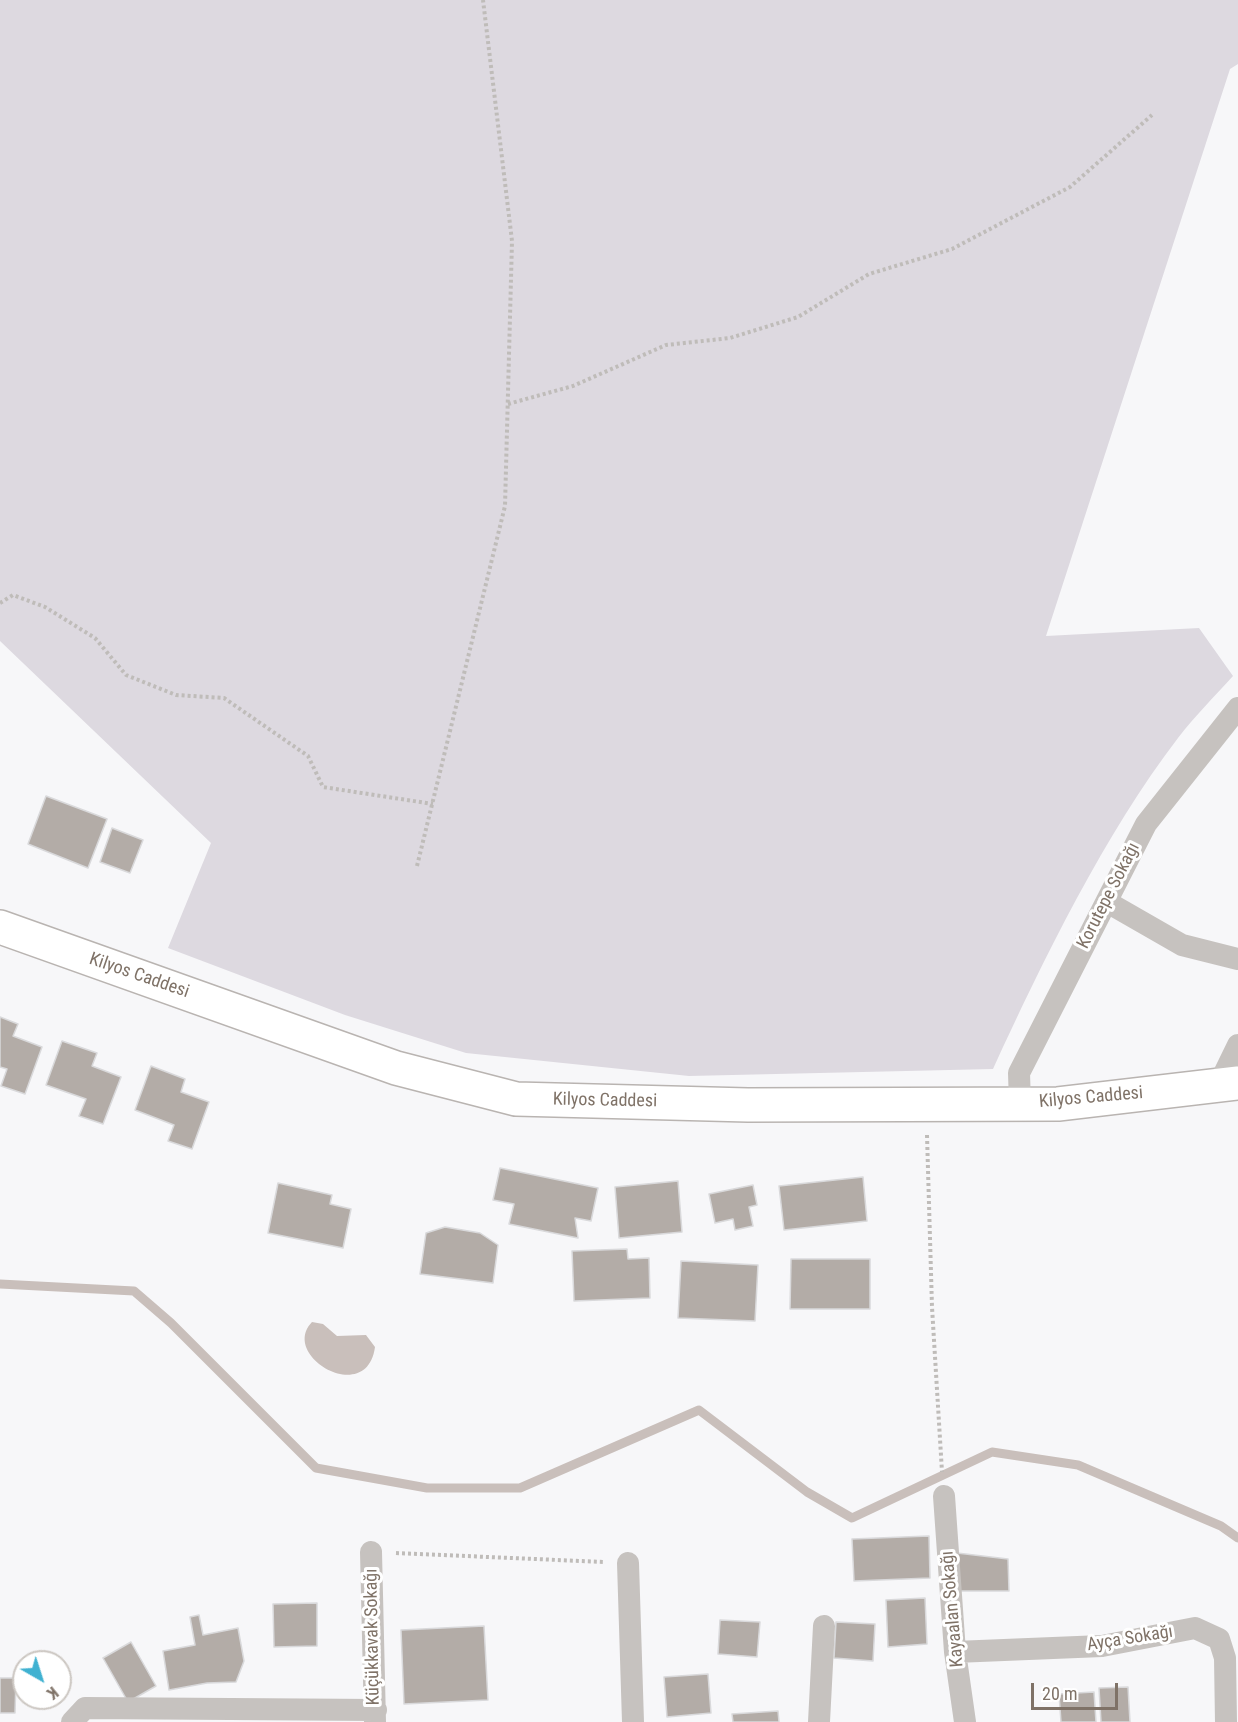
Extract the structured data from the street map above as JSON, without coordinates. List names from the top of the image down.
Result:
{
  "streets": {
    "main road": ["Kilyos Caddesi"],
    "street": [
      "Korutepe Sokağı",
      "Kayaalan Sokağı",
      "Küçükkavak Sokağı",
      "Ayça Sokağı"
    ]
  },
  "crossings": [
    ["Korutepe Sokağı", "Kilyos Caddesi"],
    ["Kayaalan Sokağı", "Ayça Sokağı"]
  ],
  "scale_bar": "20 m",
  "north": "bottom right"
}
